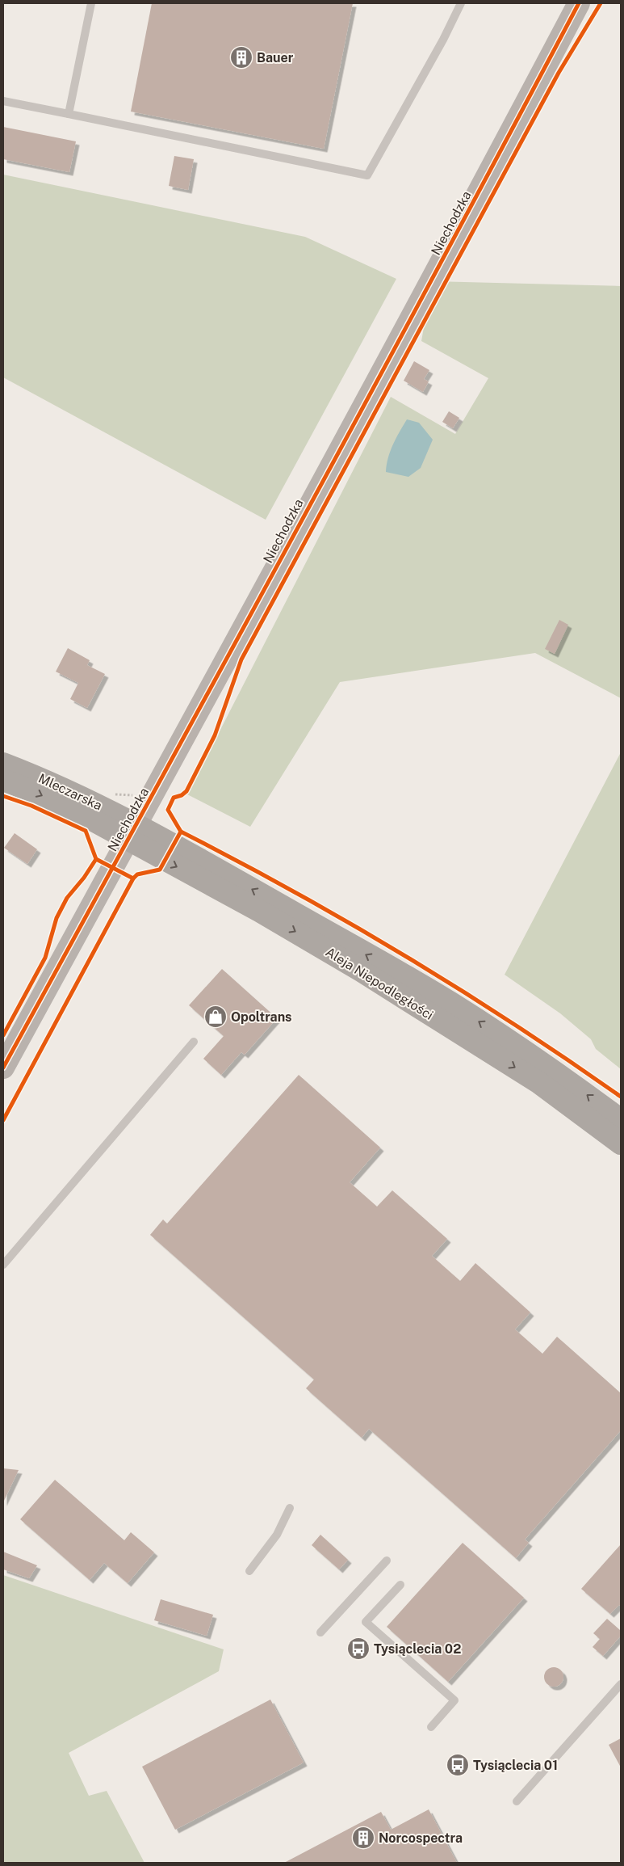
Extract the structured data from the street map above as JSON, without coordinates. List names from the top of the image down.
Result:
{
  "streets": {
    "main road": ["Mleczarska", "Aleja Niepodległości"],
    "street": ["Niechodzka"]
  },
  "crossings": [
    ["Niechodzka", "Mleczarska"],
    ["Niechodzka", "Aleja Niepodległości"],
    ["Mleczarska", "Aleja Niepodległości"]
  ],
  "places": {
    "building": ["Bauer", "Norcospectra"],
    "shop": ["Opoltrans"],
    "bus stop": ["Tysiąclecia 02", "Tysiąclecia 01"]
  }
}
